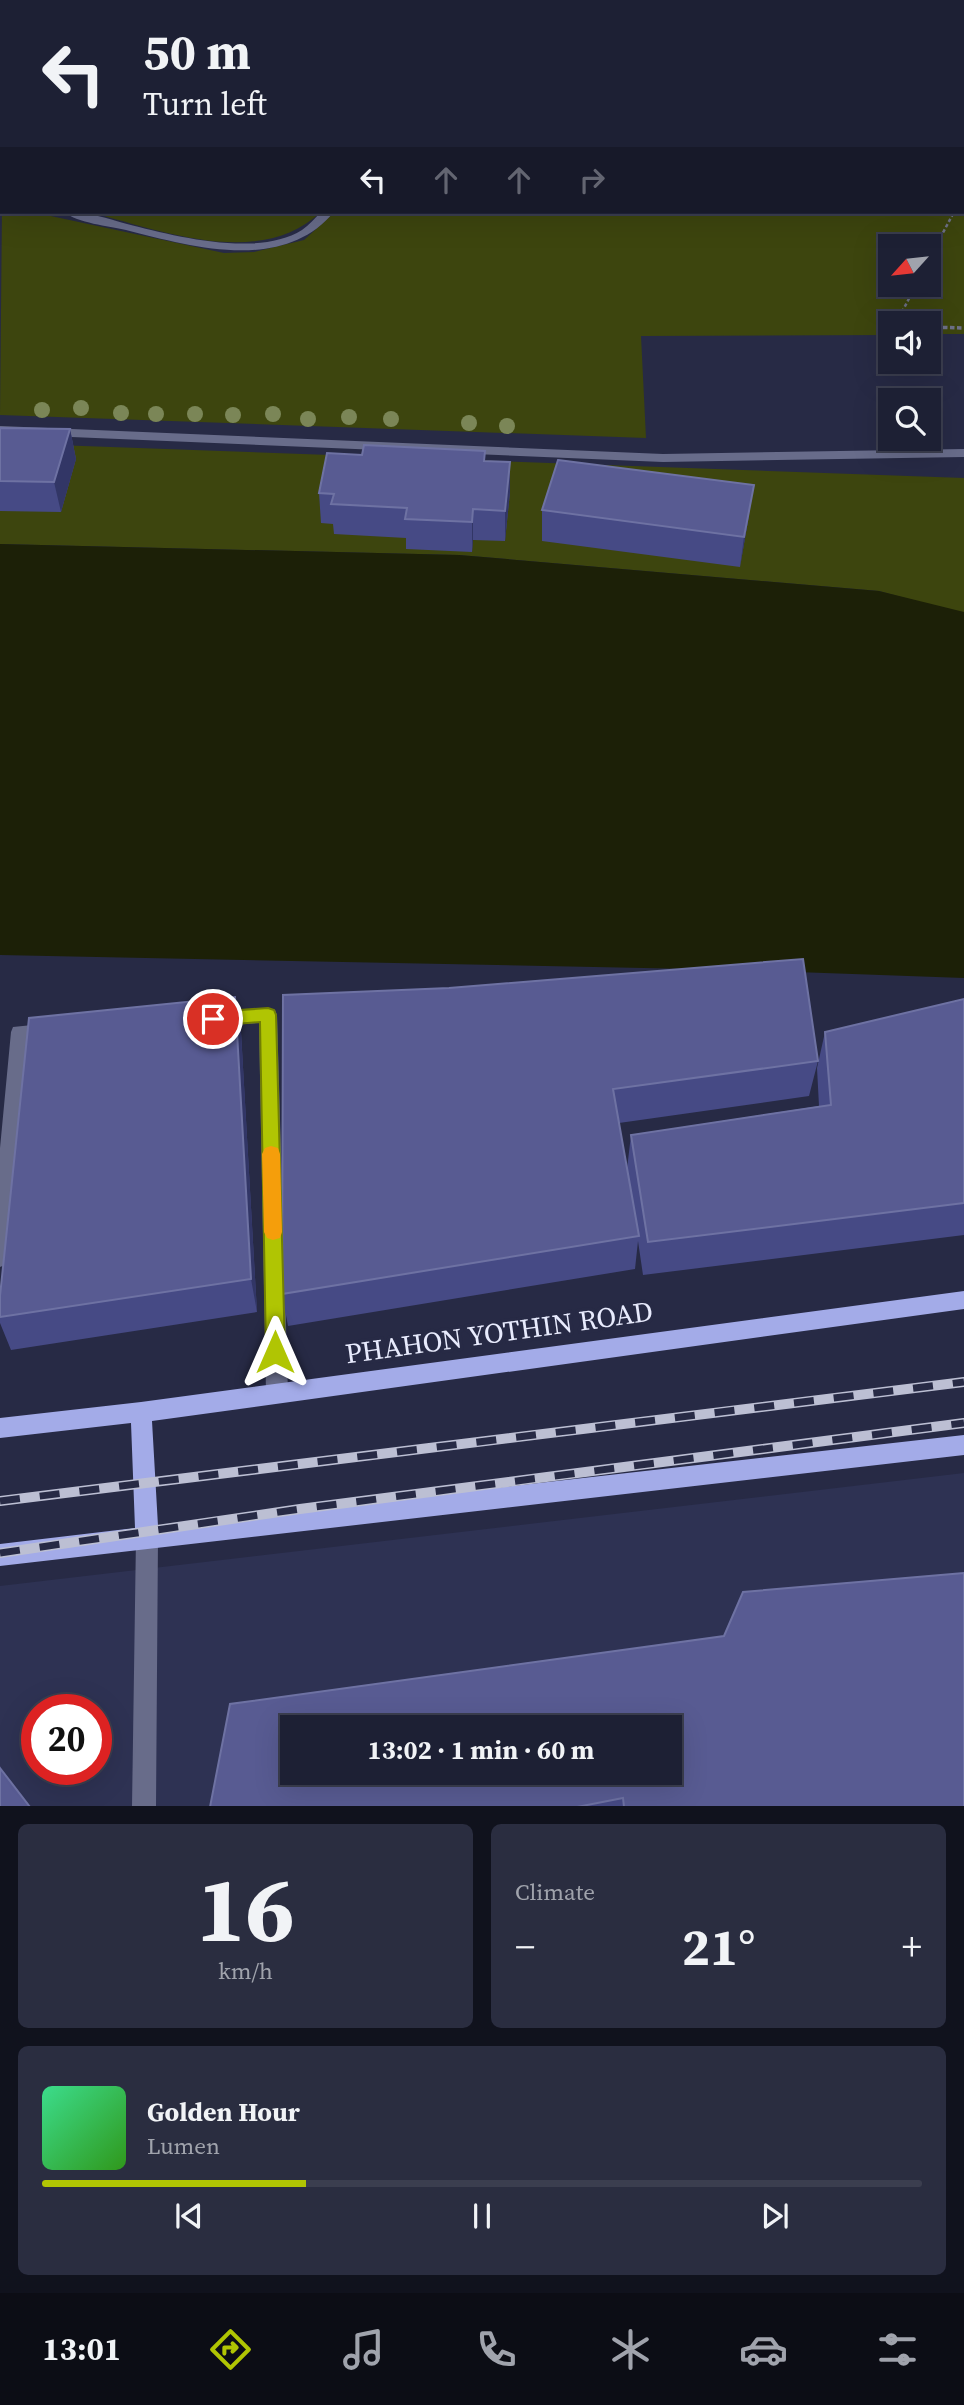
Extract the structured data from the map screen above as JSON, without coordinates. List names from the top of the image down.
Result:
{
  "streets": {
    "main road": ["PHAHON YOTHIN ROAD"]
  },
  "north": "bottom left",
  "page": {
    "turn": ["50 m", "Turn left"],
    "limit": "20",
    "trip": "13:02 · 1 min · 60 m",
    "tile": [
      ["16", "km/h"],
      "Climate"
    ],
    "heat": ["−", "21°", "+"],
    "song": ["Golden Hour", "Lumen"],
    "tabs": "13:01"
  }
}
